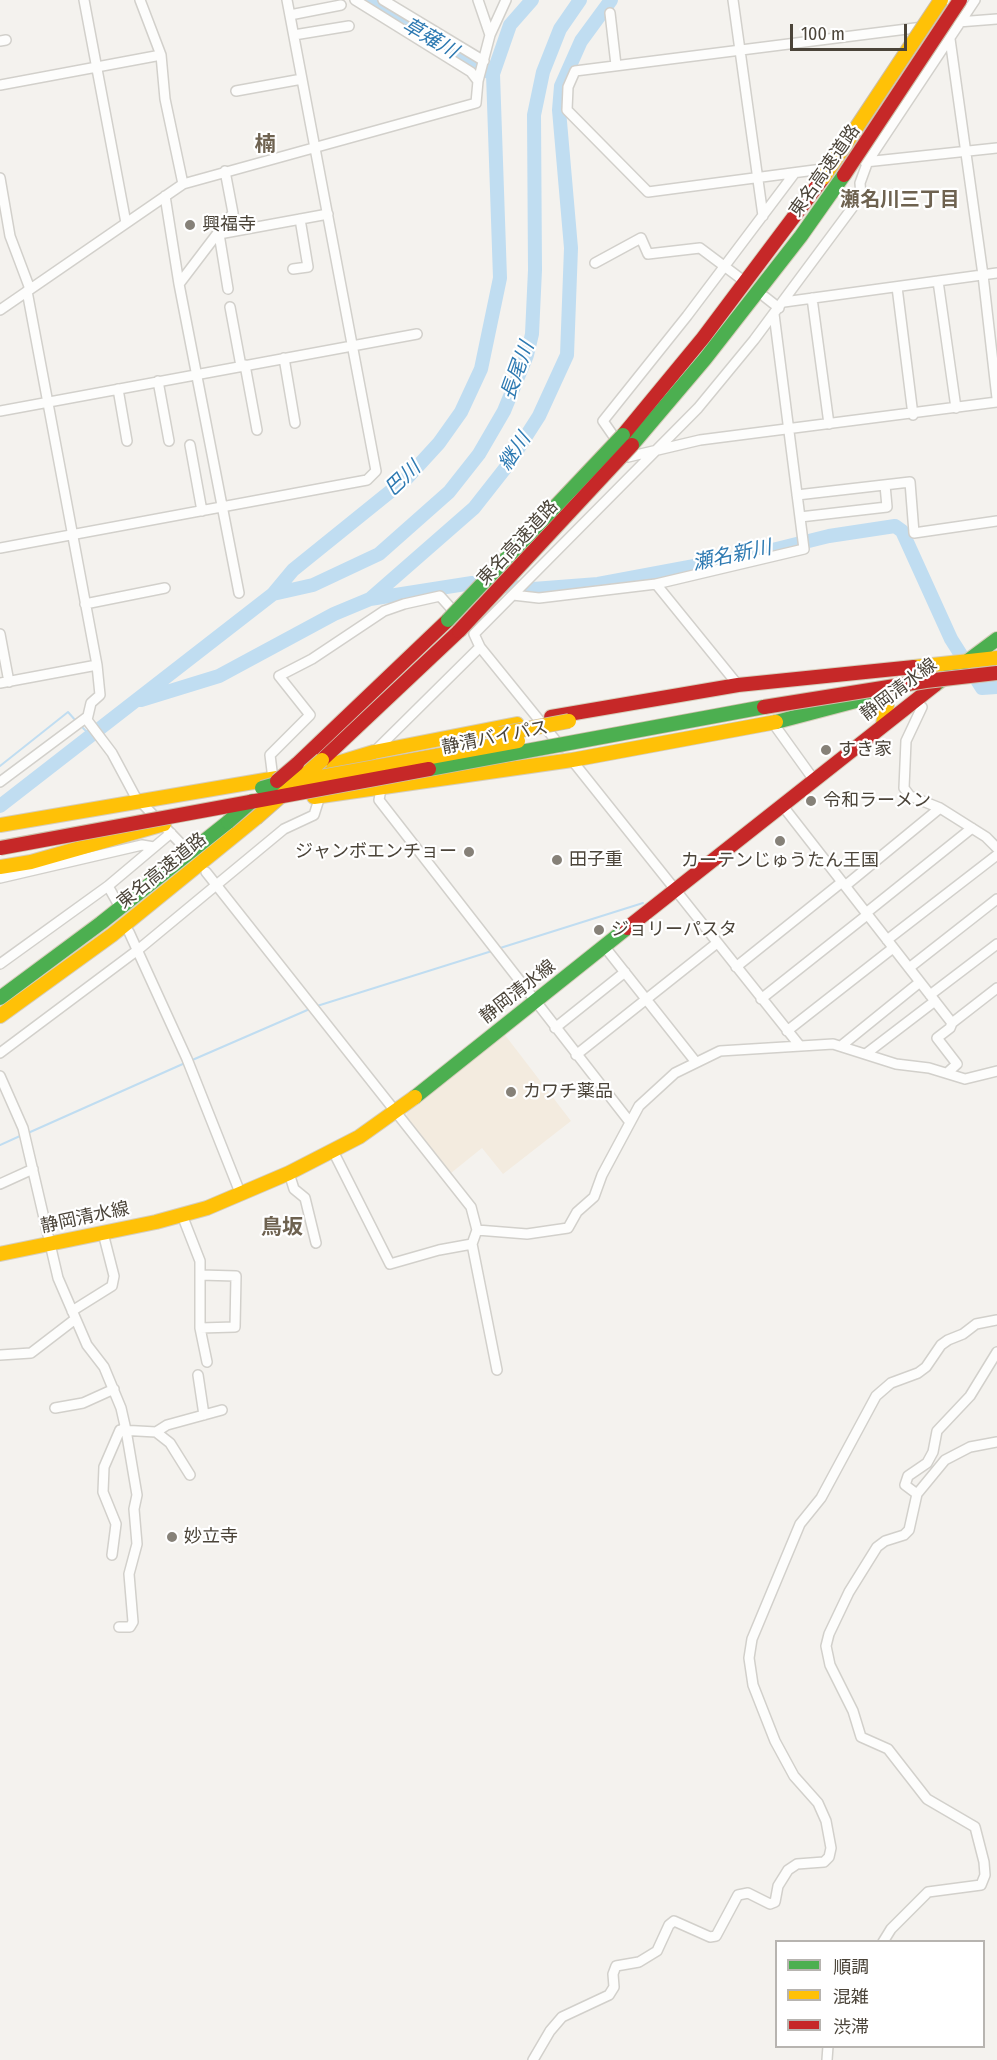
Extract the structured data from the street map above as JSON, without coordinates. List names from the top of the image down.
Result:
{
  "streets": {
    "main road": ["東名高速道路", "静岡清水線", "静清バイパス"]
  },
  "districts": ["楠", "瀬名川三丁目", "鳥坂"],
  "water": [
    "草薙川",
    "長尾川",
    "継川",
    "巴川",
    "瀬名新川"
  ],
  "places": [
    "興福寺",
    "すき家",
    "令和ラーメン",
    "カーテンじゅうたん王国",
    "ジャンボエンチョー",
    "田子重",
    "ジョリーパスタ",
    "カワチ薬品",
    "妙立寺"
  ],
  "legend": ["順調", "混雑", "渋滞"],
  "scale_bar": "100 m"
}
